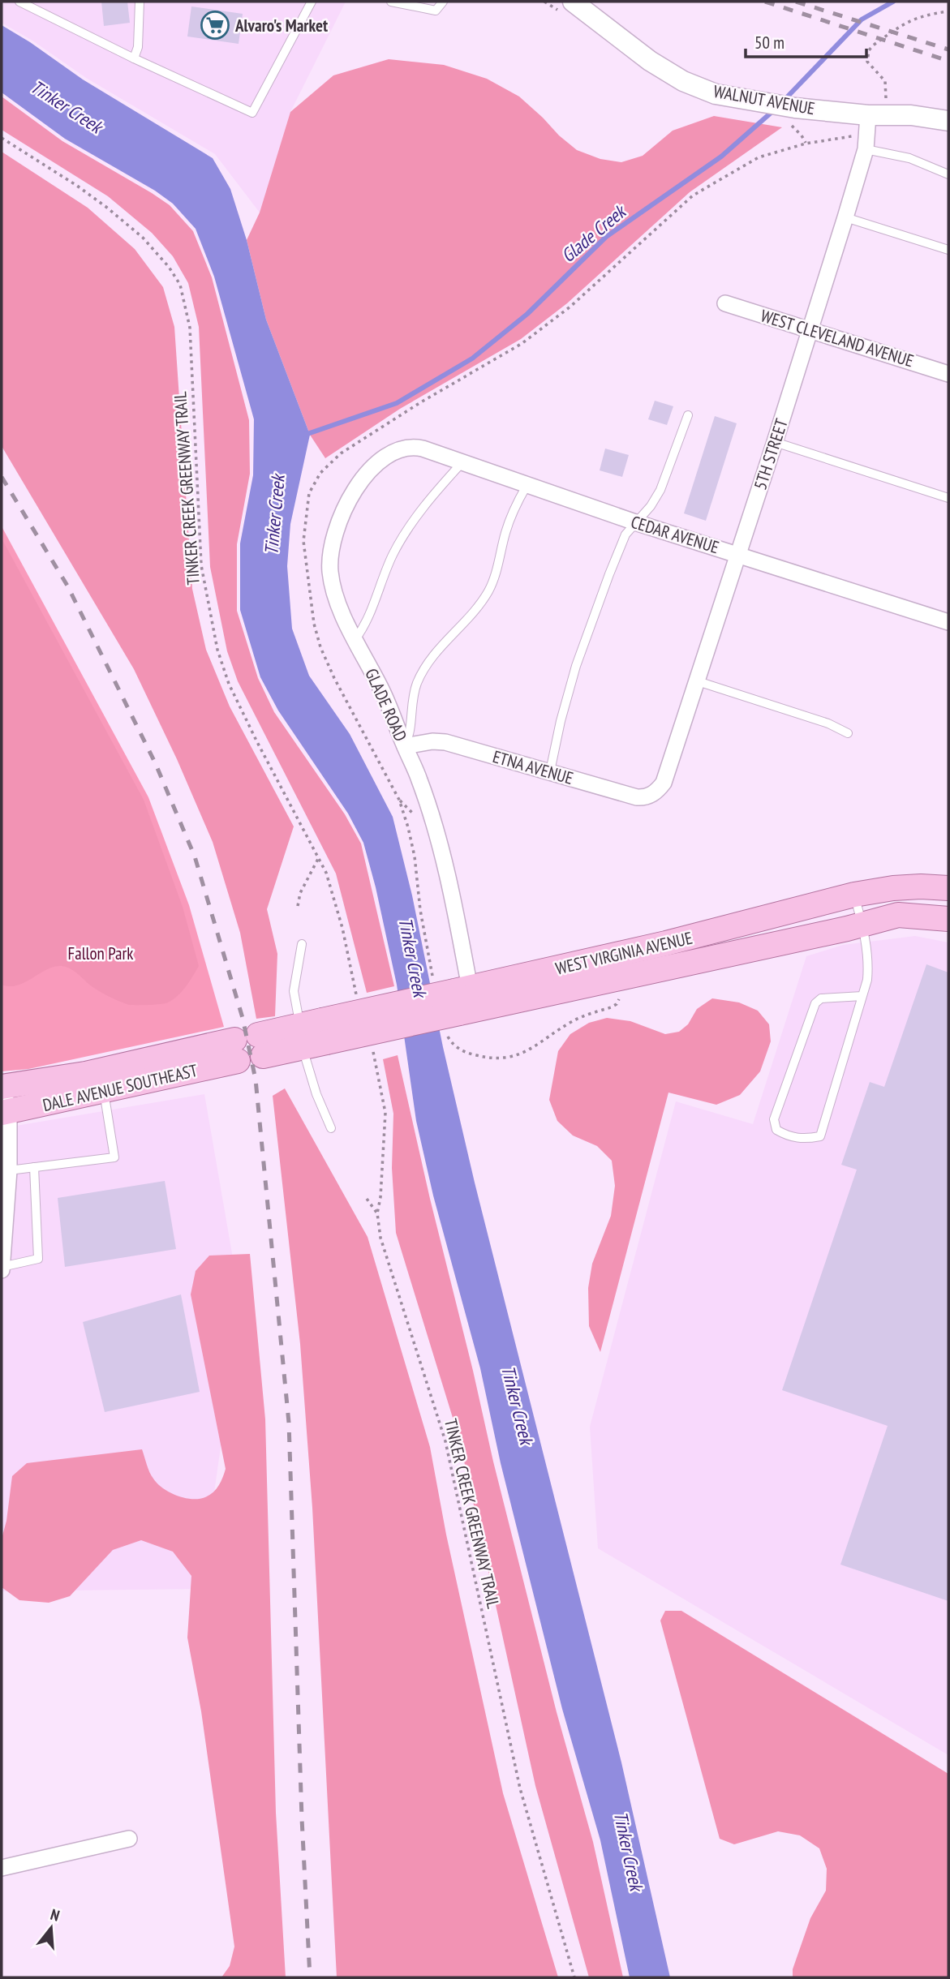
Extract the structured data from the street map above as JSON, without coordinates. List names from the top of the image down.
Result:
{
  "streets": {
    "main road": ["WEST VIRGINIA AVENUE", "DALE AVENUE SOUTHEAST"],
    "street": [
      "WALNUT AVENUE",
      "WEST CLEVELAND AVENUE",
      "5TH STREET",
      "CEDAR AVENUE",
      "GLADE ROAD",
      "ETNA AVENUE"
    ],
    "path": ["TINKER CREEK GREENWAY TRAIL"]
  },
  "crossings": [
    ["WALNUT AVENUE", "5TH STREET"],
    ["WEST CLEVELAND AVENUE", "5TH STREET"],
    ["5TH STREET", "CEDAR AVENUE"],
    ["5TH STREET", "ETNA AVENUE"],
    ["CEDAR AVENUE", "GLADE ROAD"],
    ["GLADE ROAD", "ETNA AVENUE"],
    ["GLADE ROAD", "WEST VIRGINIA AVENUE"]
  ],
  "water": ["Tinker Creek", "Glade Creek"],
  "parks": ["Fallon Park"],
  "places": {
    "supermarket": ["Alvaro's Market"]
  },
  "scale_bar": "50 m",
  "north": "top"
}
